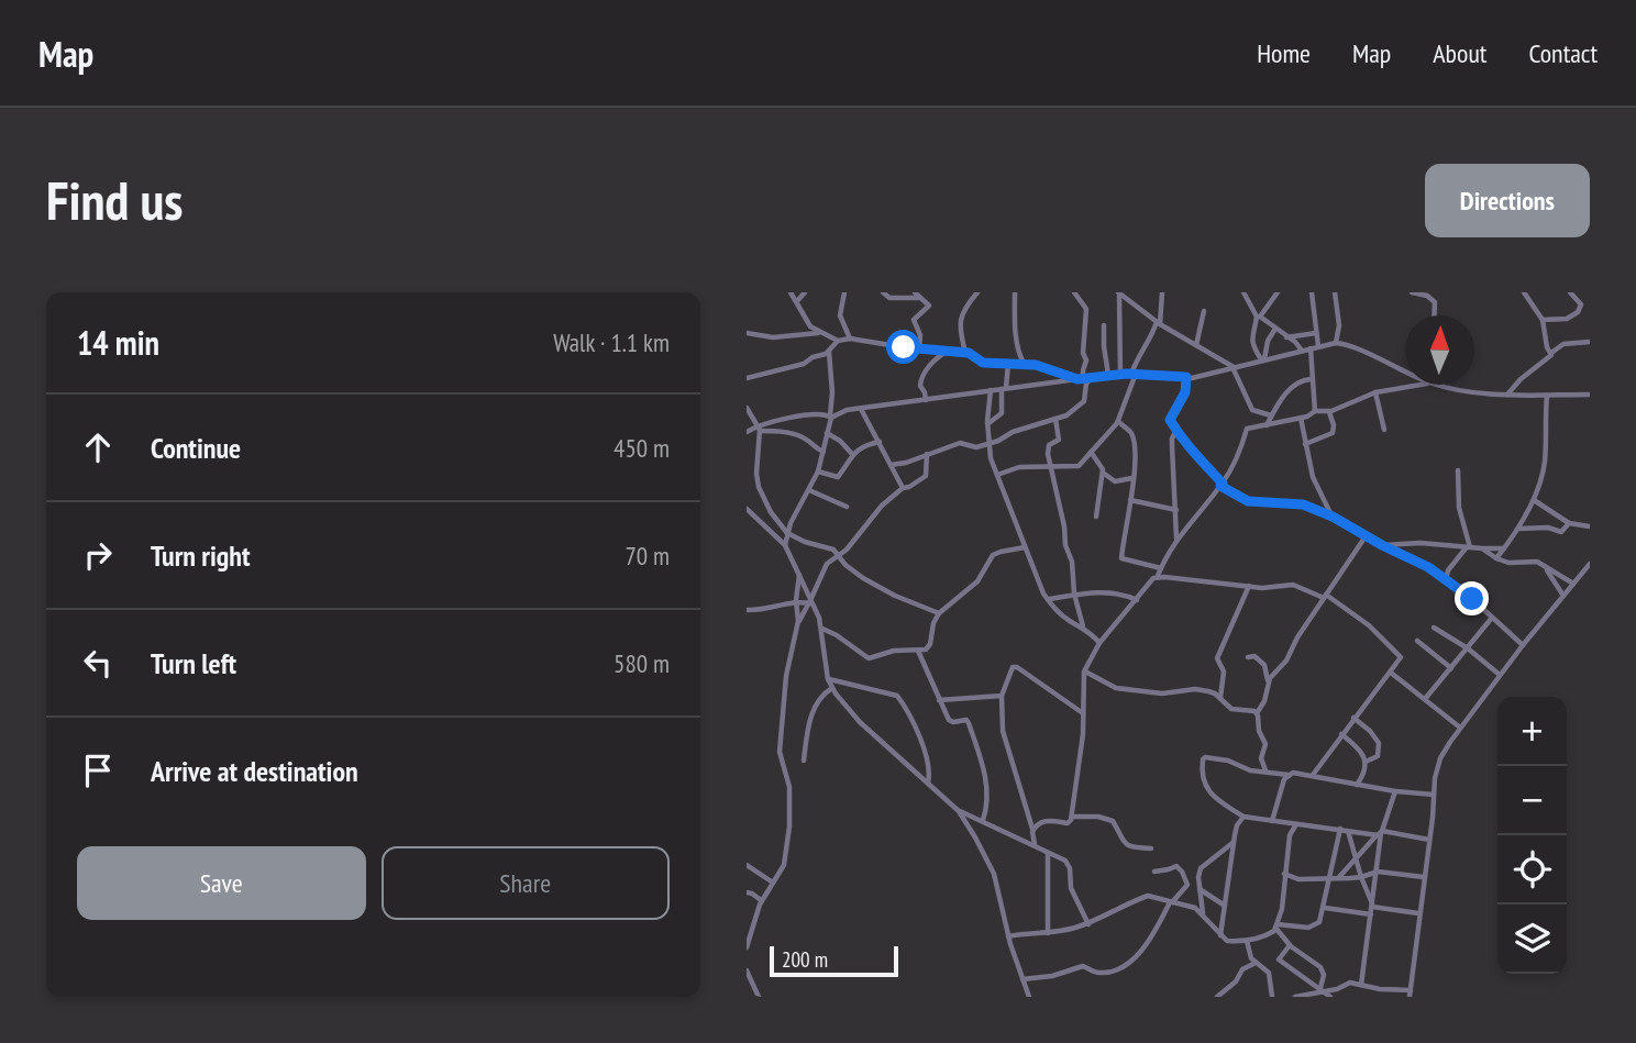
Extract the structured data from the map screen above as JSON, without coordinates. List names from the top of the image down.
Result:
{
  "scale_bar": "200 m",
  "north": "top",
  "page": {
    "header": "Map",
    "nav": [
      "Home",
      "Map",
      "About",
      "Contact"
    ],
    "buttons": [
      "Directions",
      ["Save", "Share"]
    ],
    "title": "Find us",
    "heading": ["14 min", "Walk · 1.1 km"],
    "list": [
      ["Continue", "450 m"],
      ["Turn right", "70 m"],
      ["Turn left", "580 m"],
      "Arrive at destination"
    ],
    "map_buttons": ["+", "−"],
    "scale": "200 m"
  }
}
